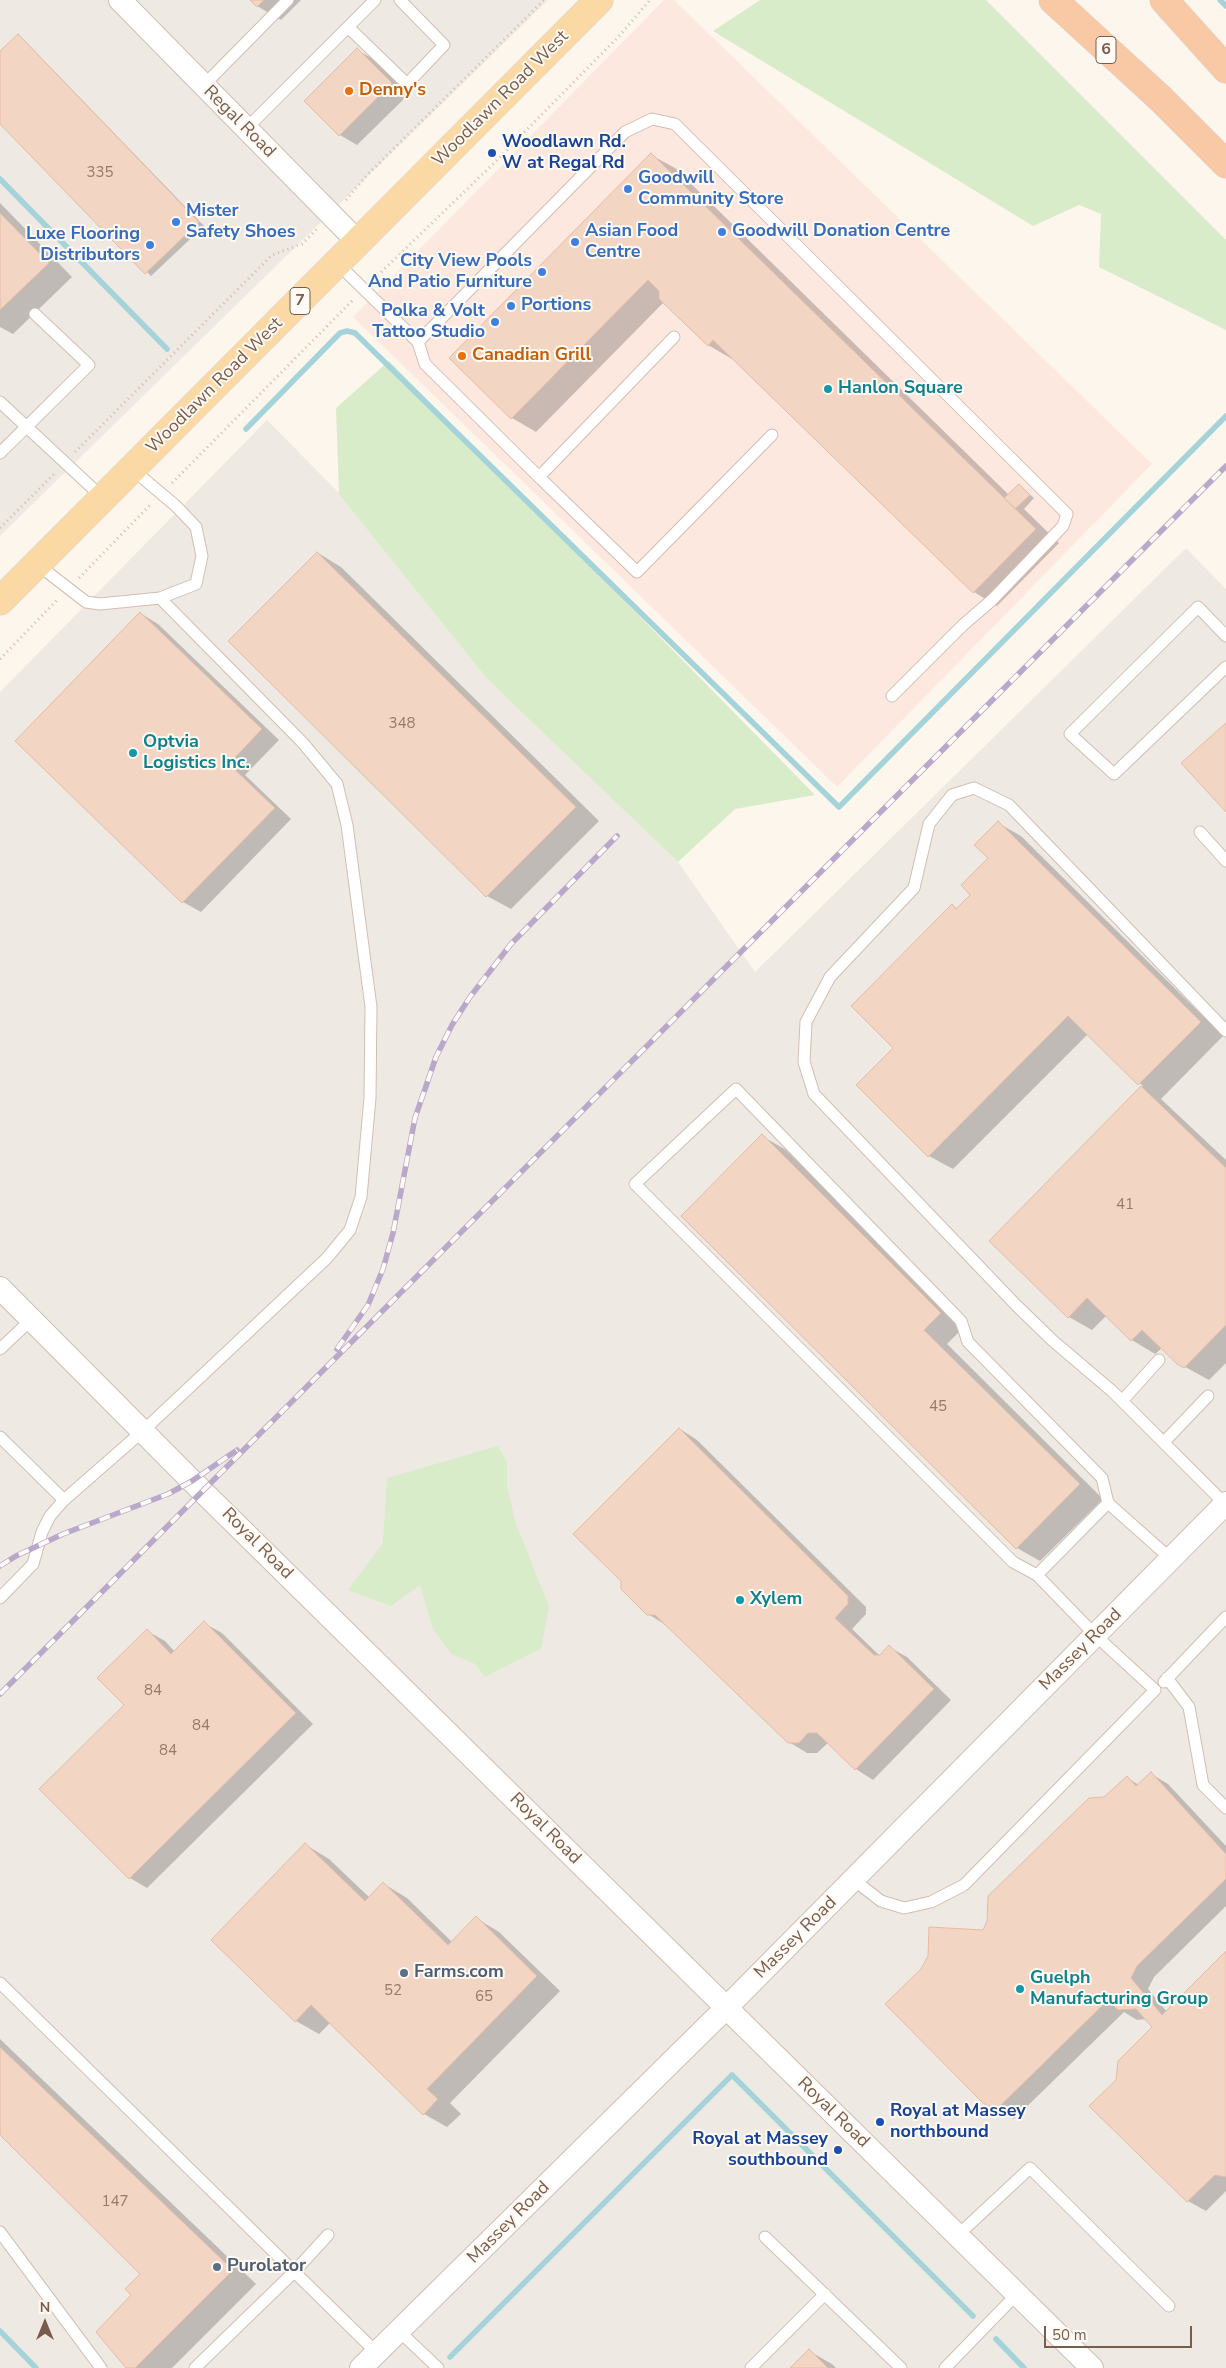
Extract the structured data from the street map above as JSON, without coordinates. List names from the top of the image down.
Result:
{
  "streets": {
    "highway": ["6"],
    "main road": ["Woodlawn Road West", "7"],
    "street": ["Regal Road", "Royal Road", "Massey Road"]
  },
  "crossings": [
    ["Woodlawn Road West", "Regal Road"],
    ["Royal Road", "Massey Road"]
  ],
  "places": [
    "Denny's",
    "Woodlawn Rd. W at Regal Rd",
    "Goodwill Community Store",
    "Mister Safety Shoes",
    "Goodwill Donation Centre",
    "Asian Food Centre",
    "Luxe Flooring Distributors",
    "City View Pools And Patio Furniture",
    "Portions",
    "Polka & Volt Tattoo Studio",
    "Canadian Grill",
    "Hanlon Square",
    "Optvia Logistics Inc.",
    "Xylem",
    "Farms.com",
    "Guelph Manufacturing Group",
    "Royal at Massey northbound",
    "Royal at Massey southbound",
    "Purolator"
  ],
  "house_numbers": [
    "335",
    "348",
    "41",
    "45",
    "84",
    "84",
    "84",
    "52",
    "65",
    "147"
  ],
  "scale_bar": "50 m",
  "north": "top"
}
